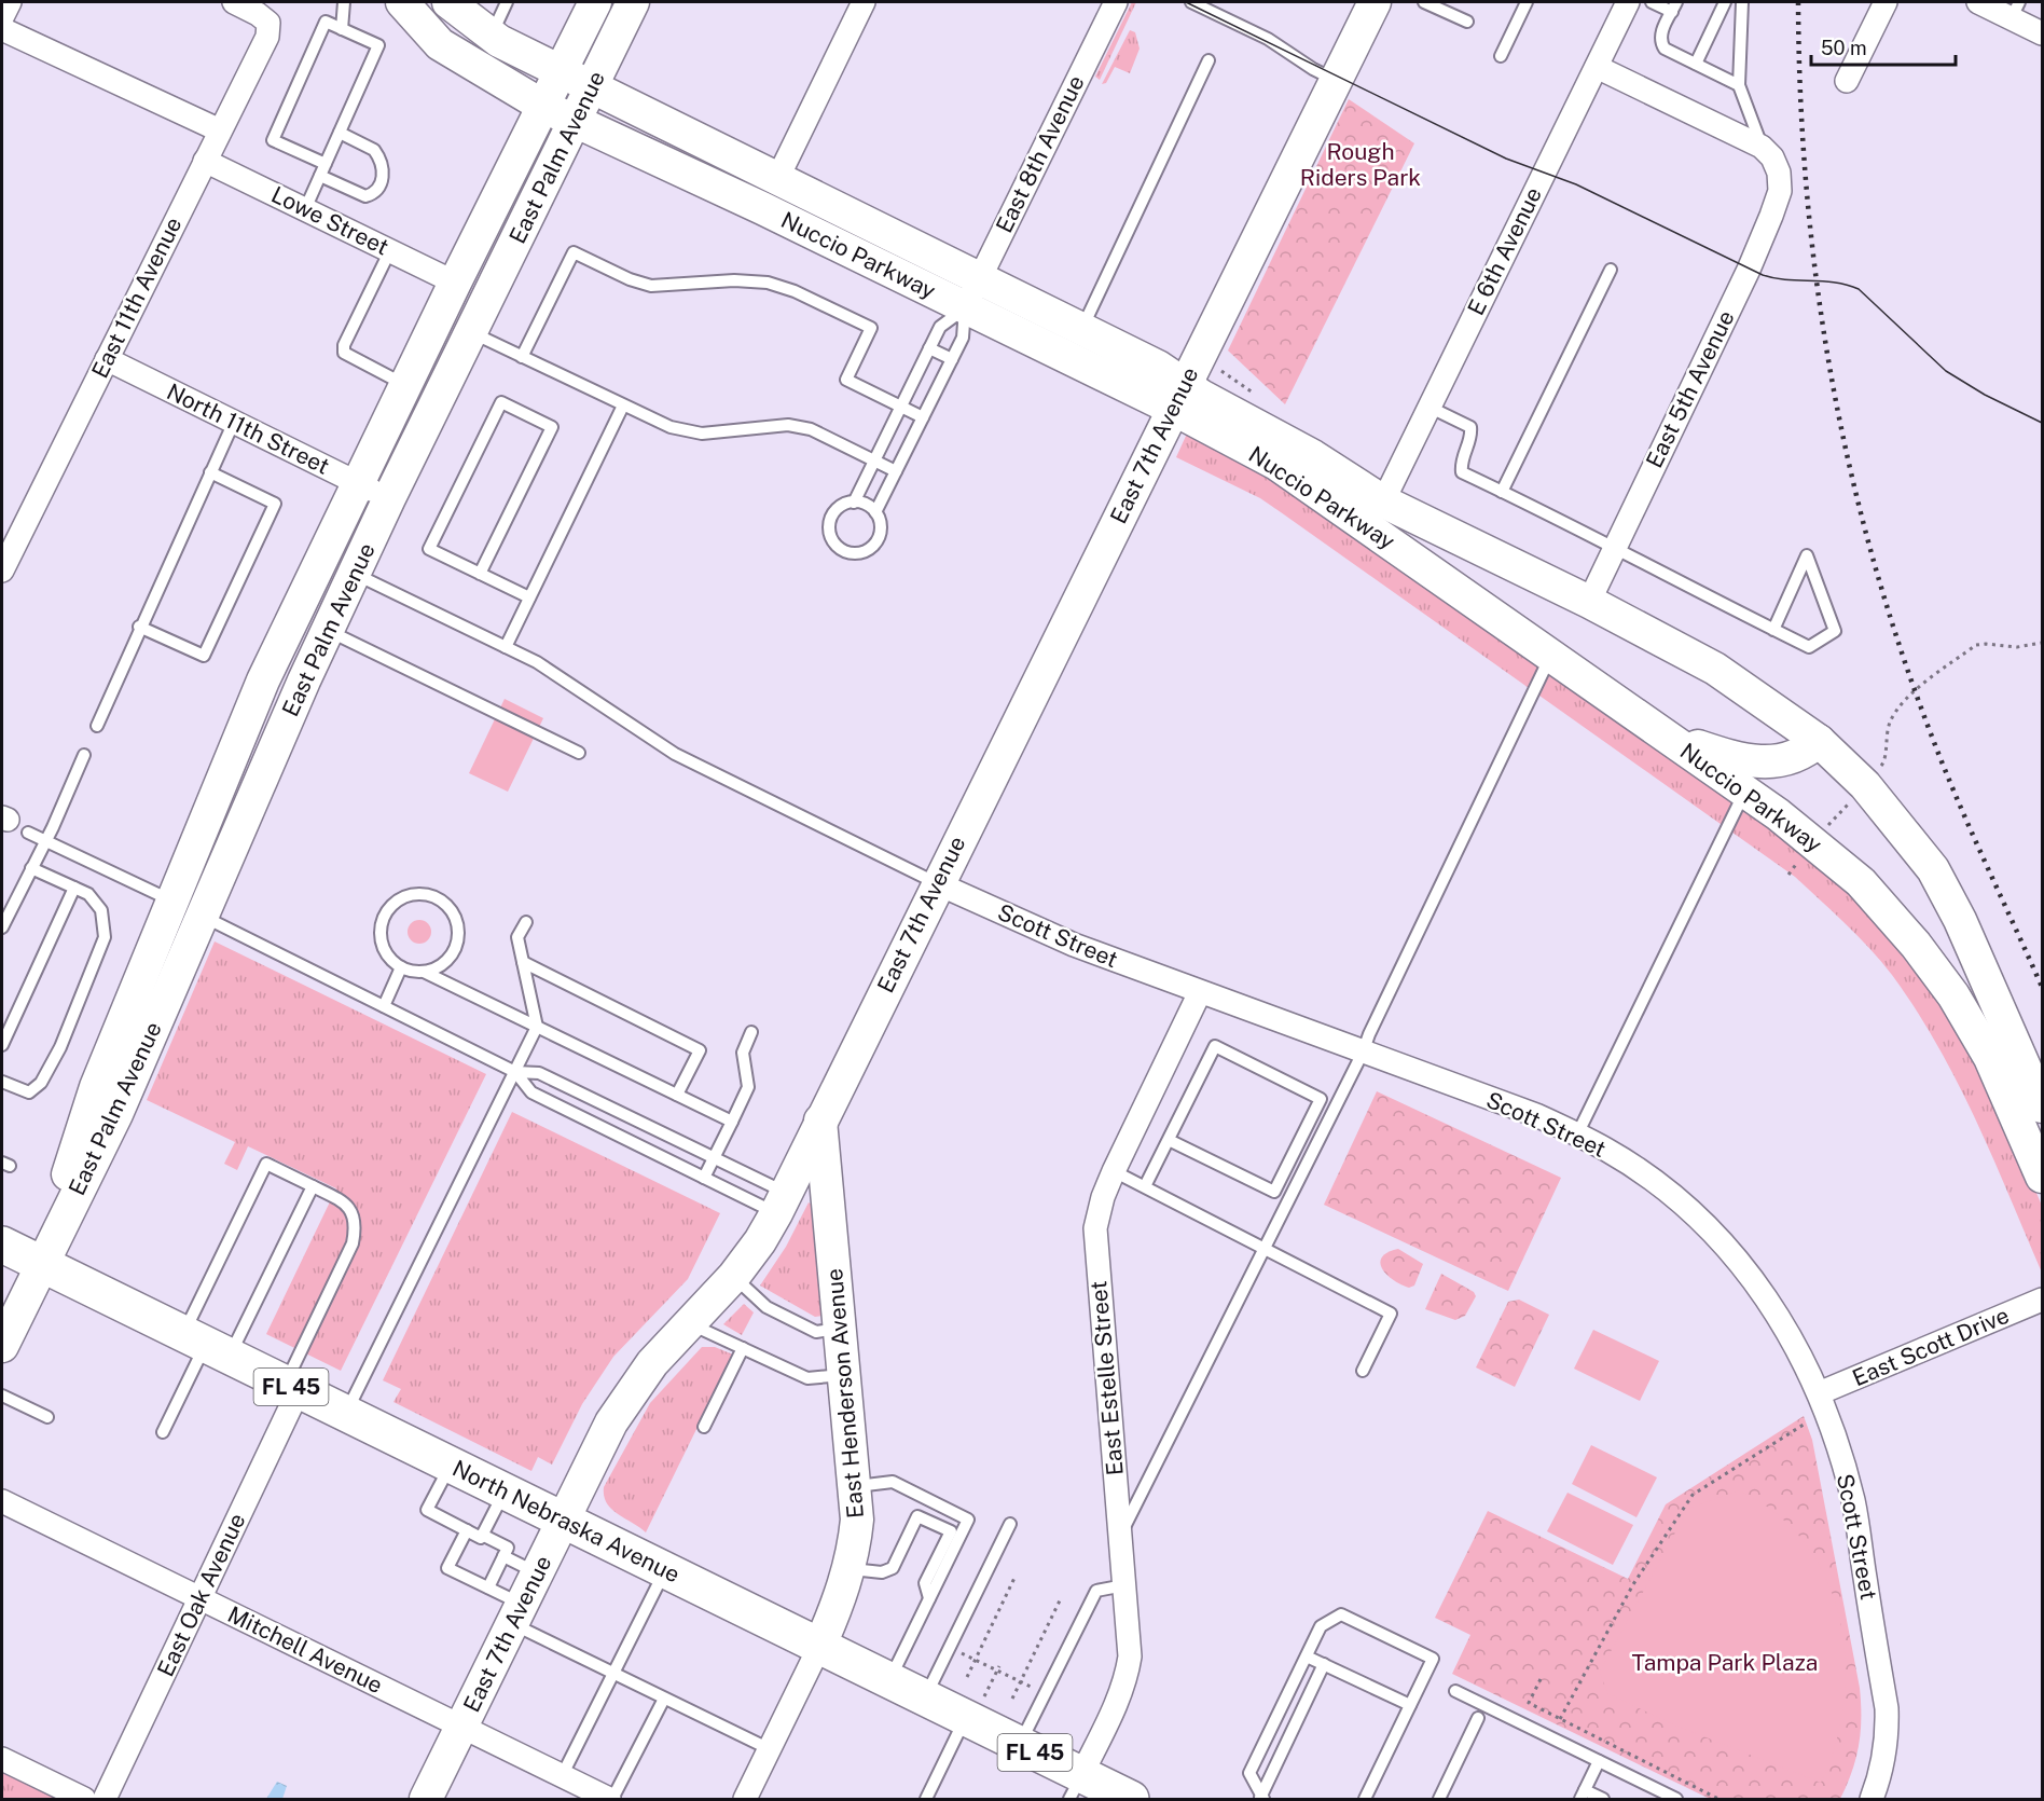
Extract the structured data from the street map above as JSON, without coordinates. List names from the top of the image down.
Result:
{
  "streets": {
    "main road": ["FL 45", "North Nebraska Avenue"],
    "street": [
      "East 8th Avenue",
      "East Palm Avenue",
      "Lowe Street",
      "E 6th Avenue",
      "Nuccio Parkway",
      "East 11th Avenue",
      "East 5th Avenue",
      "North 11th Street",
      "East 7th Avenue",
      "Scott Street",
      "East Scott Drive",
      "East Estelle Street",
      "East Henderson Avenue",
      "East Oak Avenue",
      "Mitchell Avenue"
    ]
  },
  "crossings": [
    ["East 8th Avenue", "Nuccio Parkway"],
    ["East Palm Avenue", "Lowe Street"],
    ["East Palm Avenue", "Nuccio Parkway"],
    ["East Palm Avenue", "North 11th Street"],
    ["East Palm Avenue", "North Nebraska Avenue"],
    ["Lowe Street", "East 11th Avenue"],
    ["E 6th Avenue", "Nuccio Parkway"],
    ["Nuccio Parkway", "East 5th Avenue"],
    ["Nuccio Parkway", "East 7th Avenue"],
    ["East 11th Avenue", "North 11th Street"],
    ["East 7th Avenue", "Scott Street"],
    ["East 7th Avenue", "East Henderson Avenue"],
    ["East 7th Avenue", "North Nebraska Avenue"],
    ["East 7th Avenue", "Mitchell Avenue"],
    ["Scott Street", "East Scott Drive"],
    ["Scott Street", "East Estelle Street"],
    ["East Estelle Street", "North Nebraska Avenue"],
    ["East Henderson Avenue", "North Nebraska Avenue"],
    ["North Nebraska Avenue", "East Oak Avenue"],
    ["East Oak Avenue", "Mitchell Avenue"]
  ],
  "parks": ["Rough Riders Park", "Tampa Park Plaza"],
  "scale_bar": "50 m"
}
